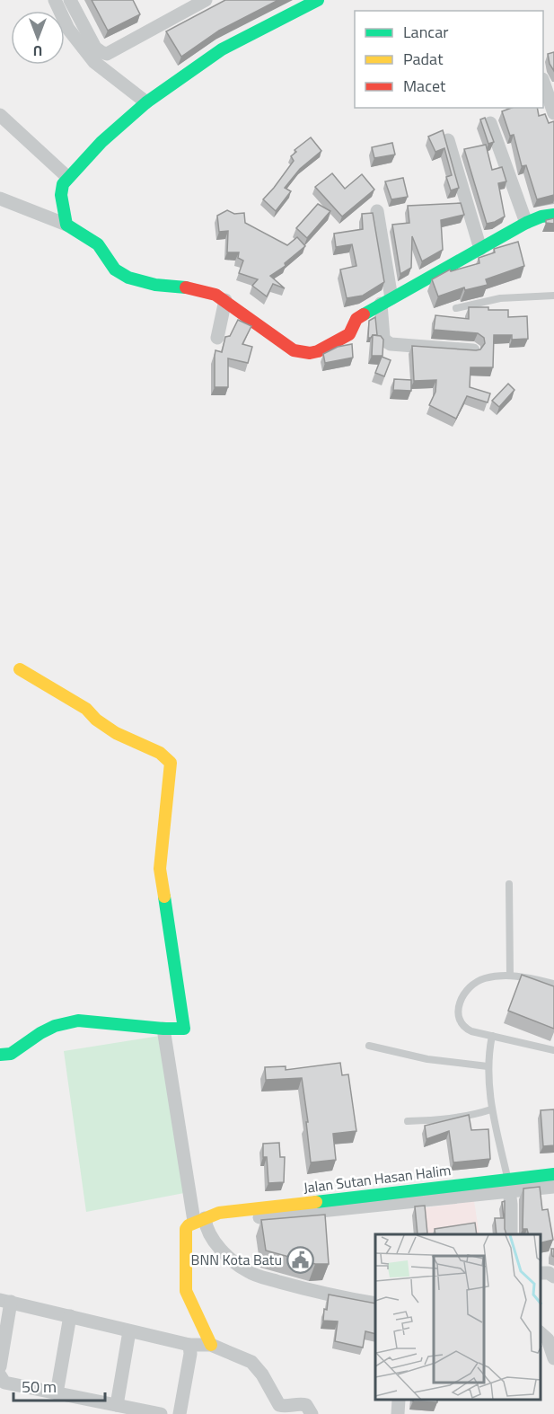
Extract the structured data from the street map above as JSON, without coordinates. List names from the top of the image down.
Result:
{
  "places": {
    "public building": ["BNN Kota Batu"]
  },
  "legend": ["Lancar", "Padat", "Macet"],
  "scale_bar": "50 m",
  "north": "bottom"
}
